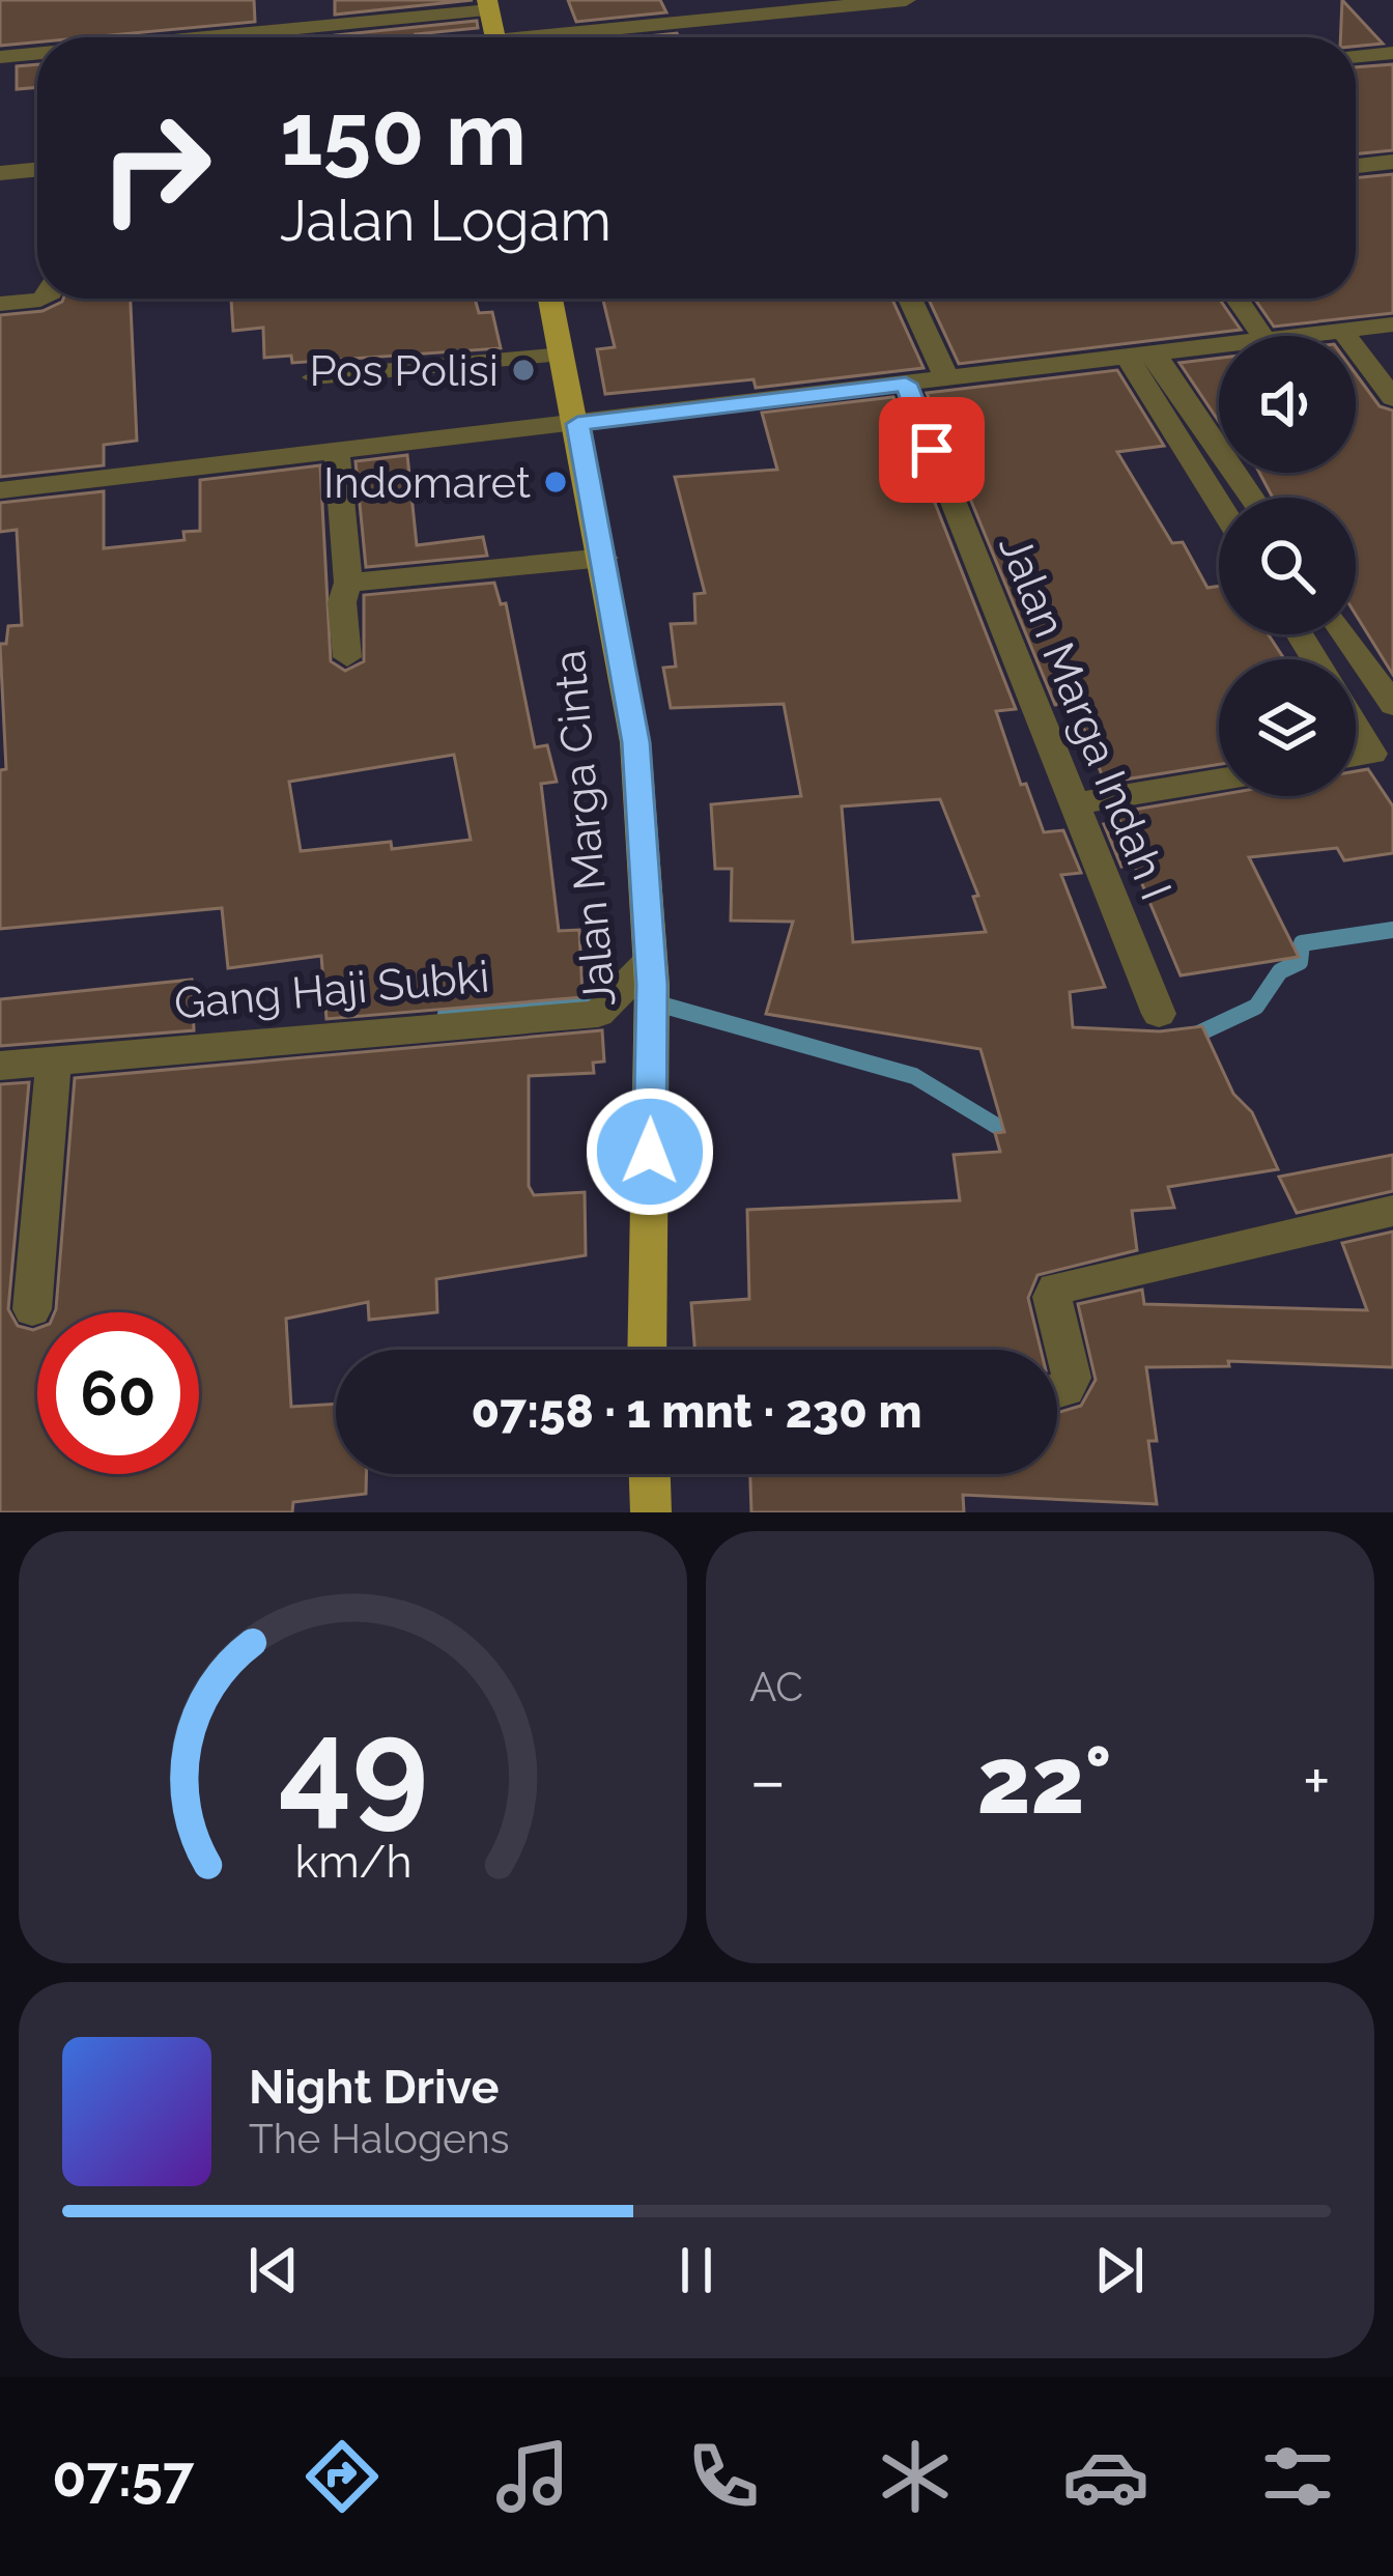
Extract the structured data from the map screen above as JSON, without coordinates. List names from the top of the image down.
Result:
{
  "streets": {
    "main road": ["Jalan Marga Cinta"],
    "street": ["Jalan Marga Indah I", "Gang Haji Subki"]
  },
  "crossings": [
    ["Jalan Marga Cinta", "Gang Haji Subki"]
  ],
  "places": ["Pos Polisi", "Indomaret"],
  "page": {
    "turn": ["150 m", "Jalan Logam"],
    "limit": "60",
    "trip": "07:58 · 1 mnt · 230 m",
    "tile": "AC",
    "heat": ["−", "22°", "+"],
    "song": ["Night Drive", "The Halogens"],
    "tabs": "07:57",
    "gauge": ["49", "km/h"]
  }
}
